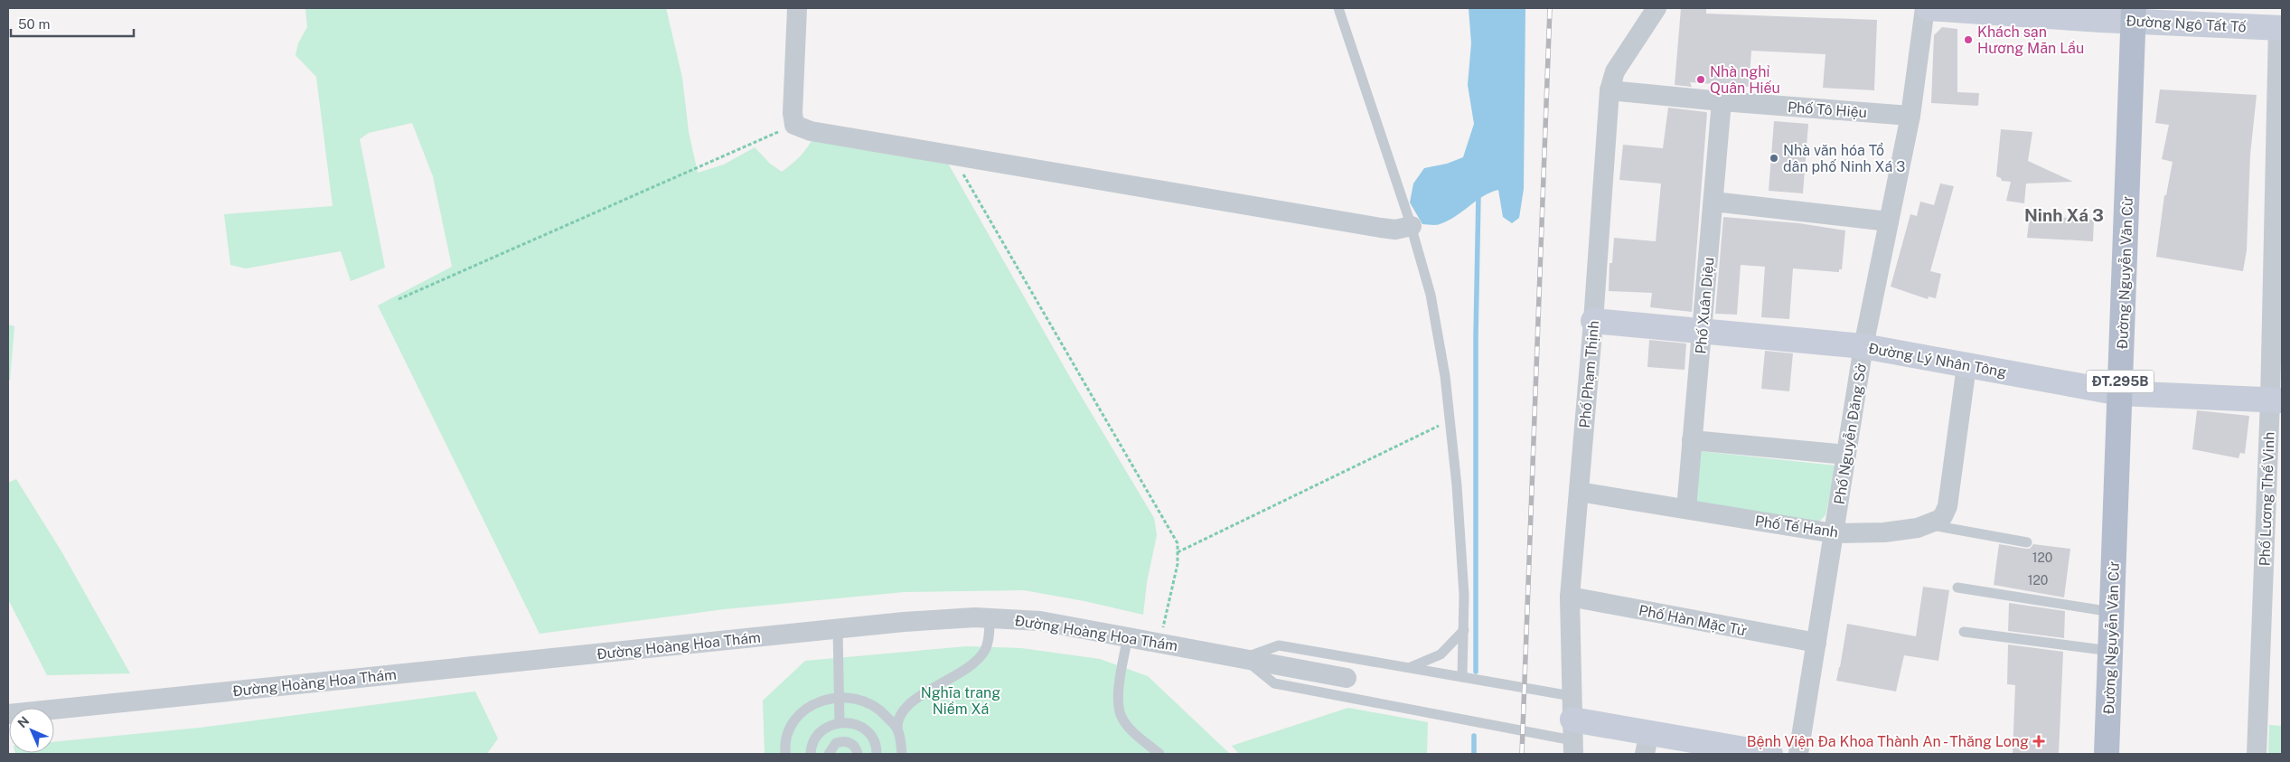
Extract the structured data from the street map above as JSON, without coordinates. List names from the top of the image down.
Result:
{
  "streets": {
    "main road": ["Đường Nguyễn Văn Cừ", "ĐT.295B"],
    "street": [
      "Đường Ngô Tất Tố",
      "Phố Tô Hiệu",
      "Phố Xuân Diệu",
      "Đường Lý Nhân Tông",
      "Phố Phạm Thịnh",
      "Phố Nguyễn Đăng Sở",
      "Phố Lương Thế Vinh",
      "Phố Tế Hanh",
      "Phố Hàn Mặc Tử",
      "Đường Hoàng Hoa Thám"
    ]
  },
  "crossings": [
    ["Đường Ngô Tất Tố", "Đường Nguyễn Văn Cừ"],
    ["Đường Ngô Tất Tố", "Phố Lương Thế Vinh"],
    ["Phố Tô Hiệu", "Phố Xuân Diệu"],
    ["Phố Tô Hiệu", "Phố Phạm Thịnh"],
    ["Phố Tô Hiệu", "Phố Nguyễn Đăng Sở"],
    ["Đường Nguyễn Văn Cừ", "Đường Lý Nhân Tông"],
    ["Phố Xuân Diệu", "Đường Lý Nhân Tông"],
    ["Phố Xuân Diệu", "Phố Tế Hanh"],
    ["Đường Lý Nhân Tông", "Phố Phạm Thịnh"],
    ["Đường Lý Nhân Tông", "Phố Nguyễn Đăng Sở"],
    ["Đường Lý Nhân Tông", "Phố Lương Thế Vinh"],
    ["Đường Lý Nhân Tông", "Phố Tế Hanh"],
    ["Phố Phạm Thịnh", "Phố Tế Hanh"],
    ["Phố Phạm Thịnh", "Phố Hàn Mặc Tử"],
    ["Phố Nguyễn Đăng Sở", "Phố Tế Hanh"],
    ["Phố Nguyễn Đăng Sở", "Phố Hàn Mặc Tử"]
  ],
  "districts": ["Ninh Xá 3"],
  "parks": ["Nghĩa trang Niềm Xá"],
  "places": {
    "other": ["Khách sạn Hương Mãn Lầu", "Nhà nghỉ Quân Hiếu", "Nhà văn hóa Tổ dân phố Ninh Xá 3"],
    "health": ["Bệnh Viện Đa Khoa Thành An - Thăng Long"]
  },
  "house_numbers": ["120", "120"],
  "scale_bar": "50 m",
  "north": "top left"
}
